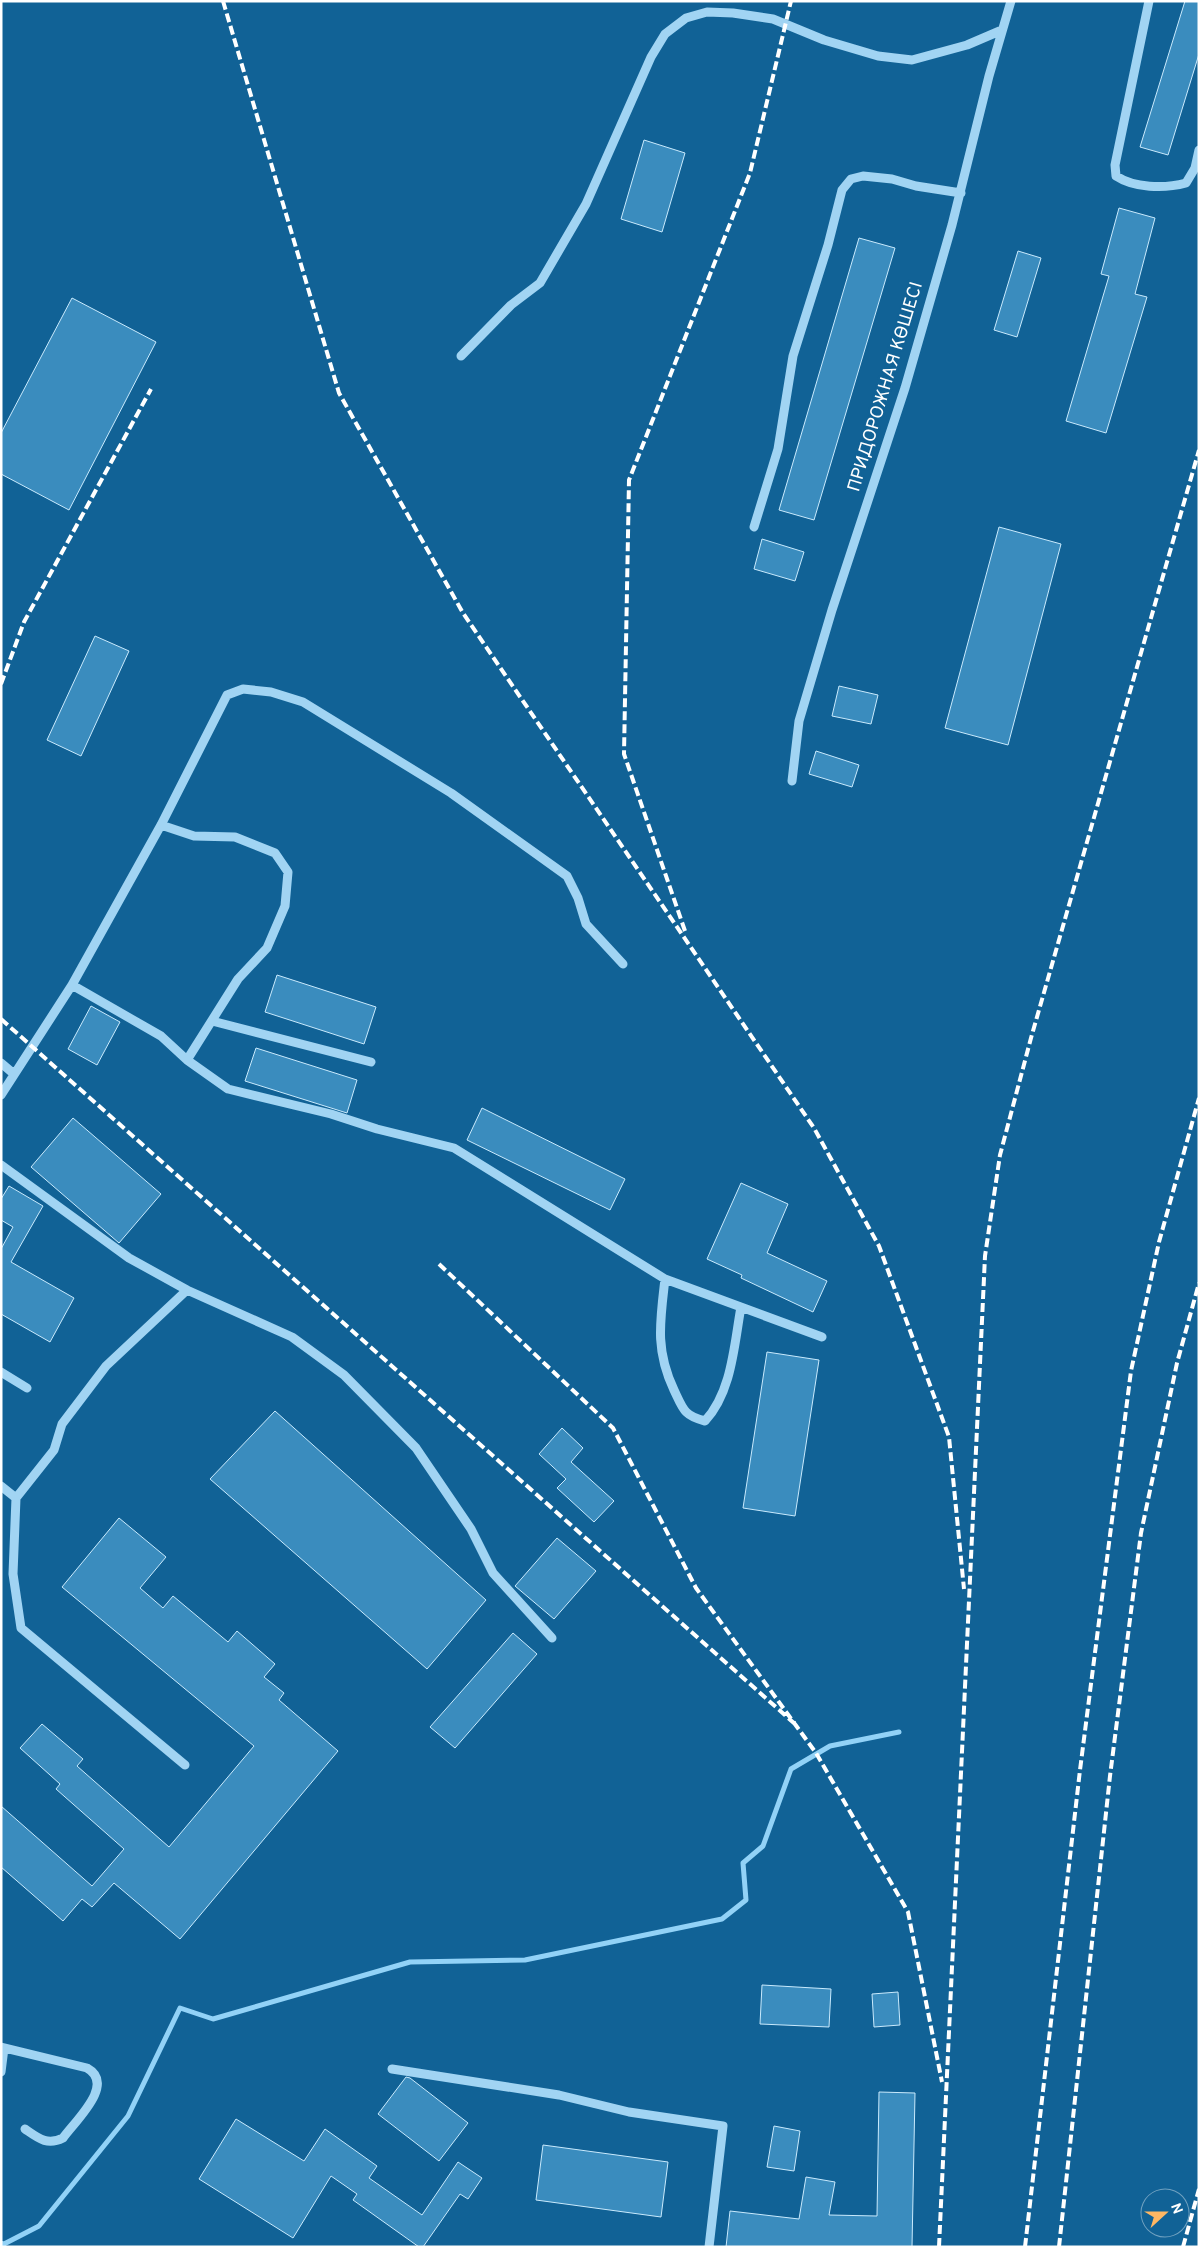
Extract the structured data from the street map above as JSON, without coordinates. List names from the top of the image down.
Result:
{
  "streets": {
    "lane": ["ПРИДОРОЖНАЯ КӨШЕСІ"]
  },
  "north": "right"
}
